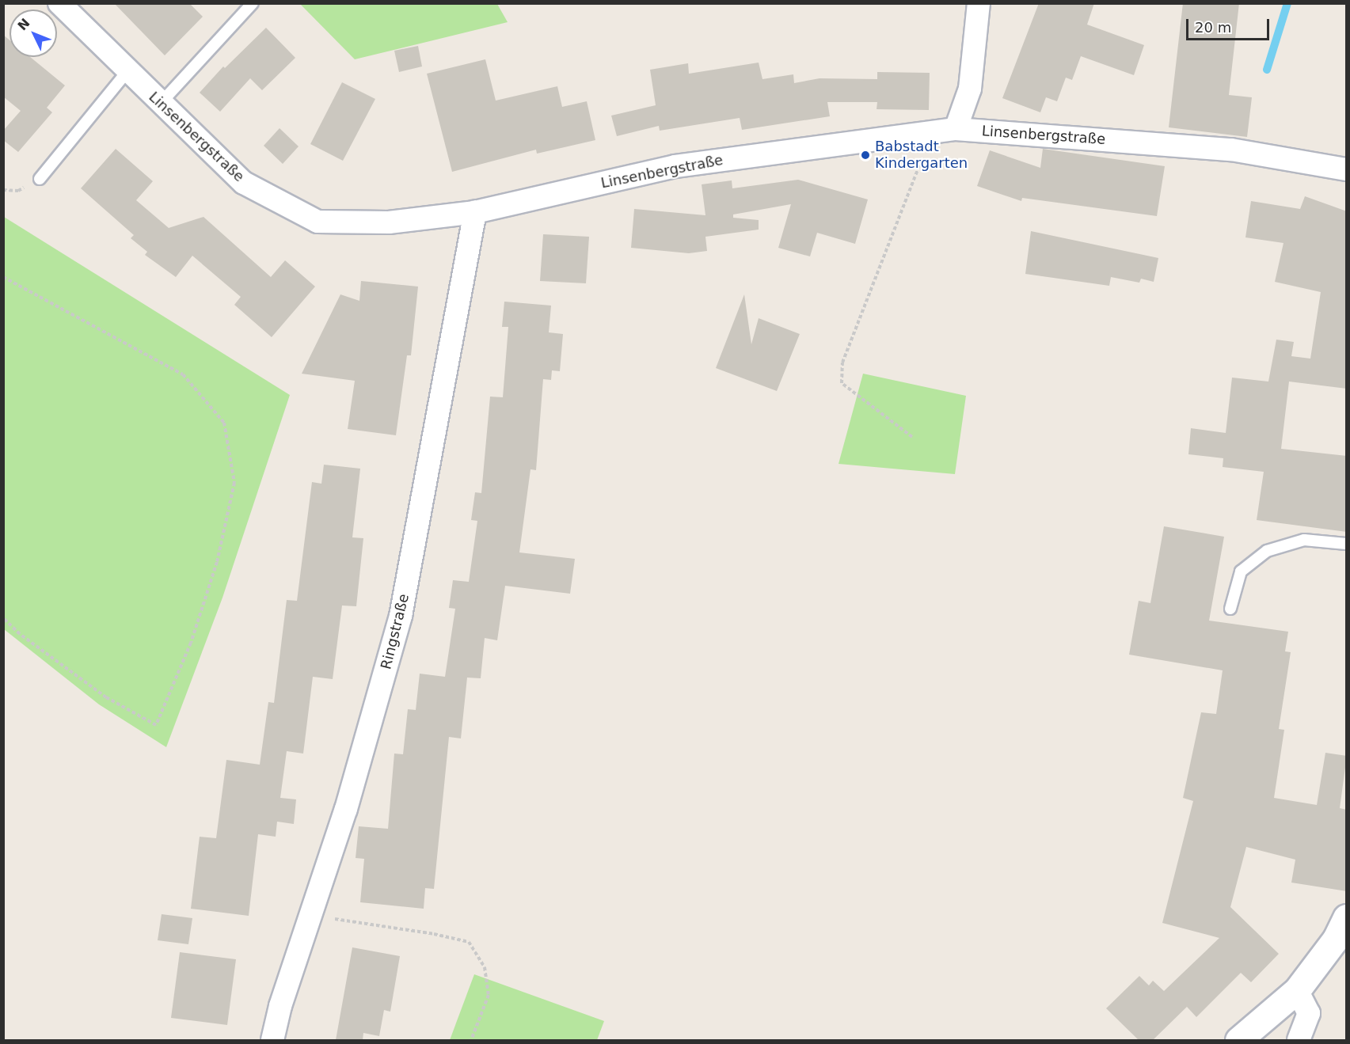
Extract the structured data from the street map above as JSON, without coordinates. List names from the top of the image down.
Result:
{
  "streets": {
    "street": ["Linsenbergstraße", "Ringstraße"]
  },
  "crossings": [
    ["Linsenbergstraße", "Ringstraße"]
  ],
  "places": ["Babstadt Kindergarten"],
  "scale_bar": "20 m",
  "north": "top left"
}
